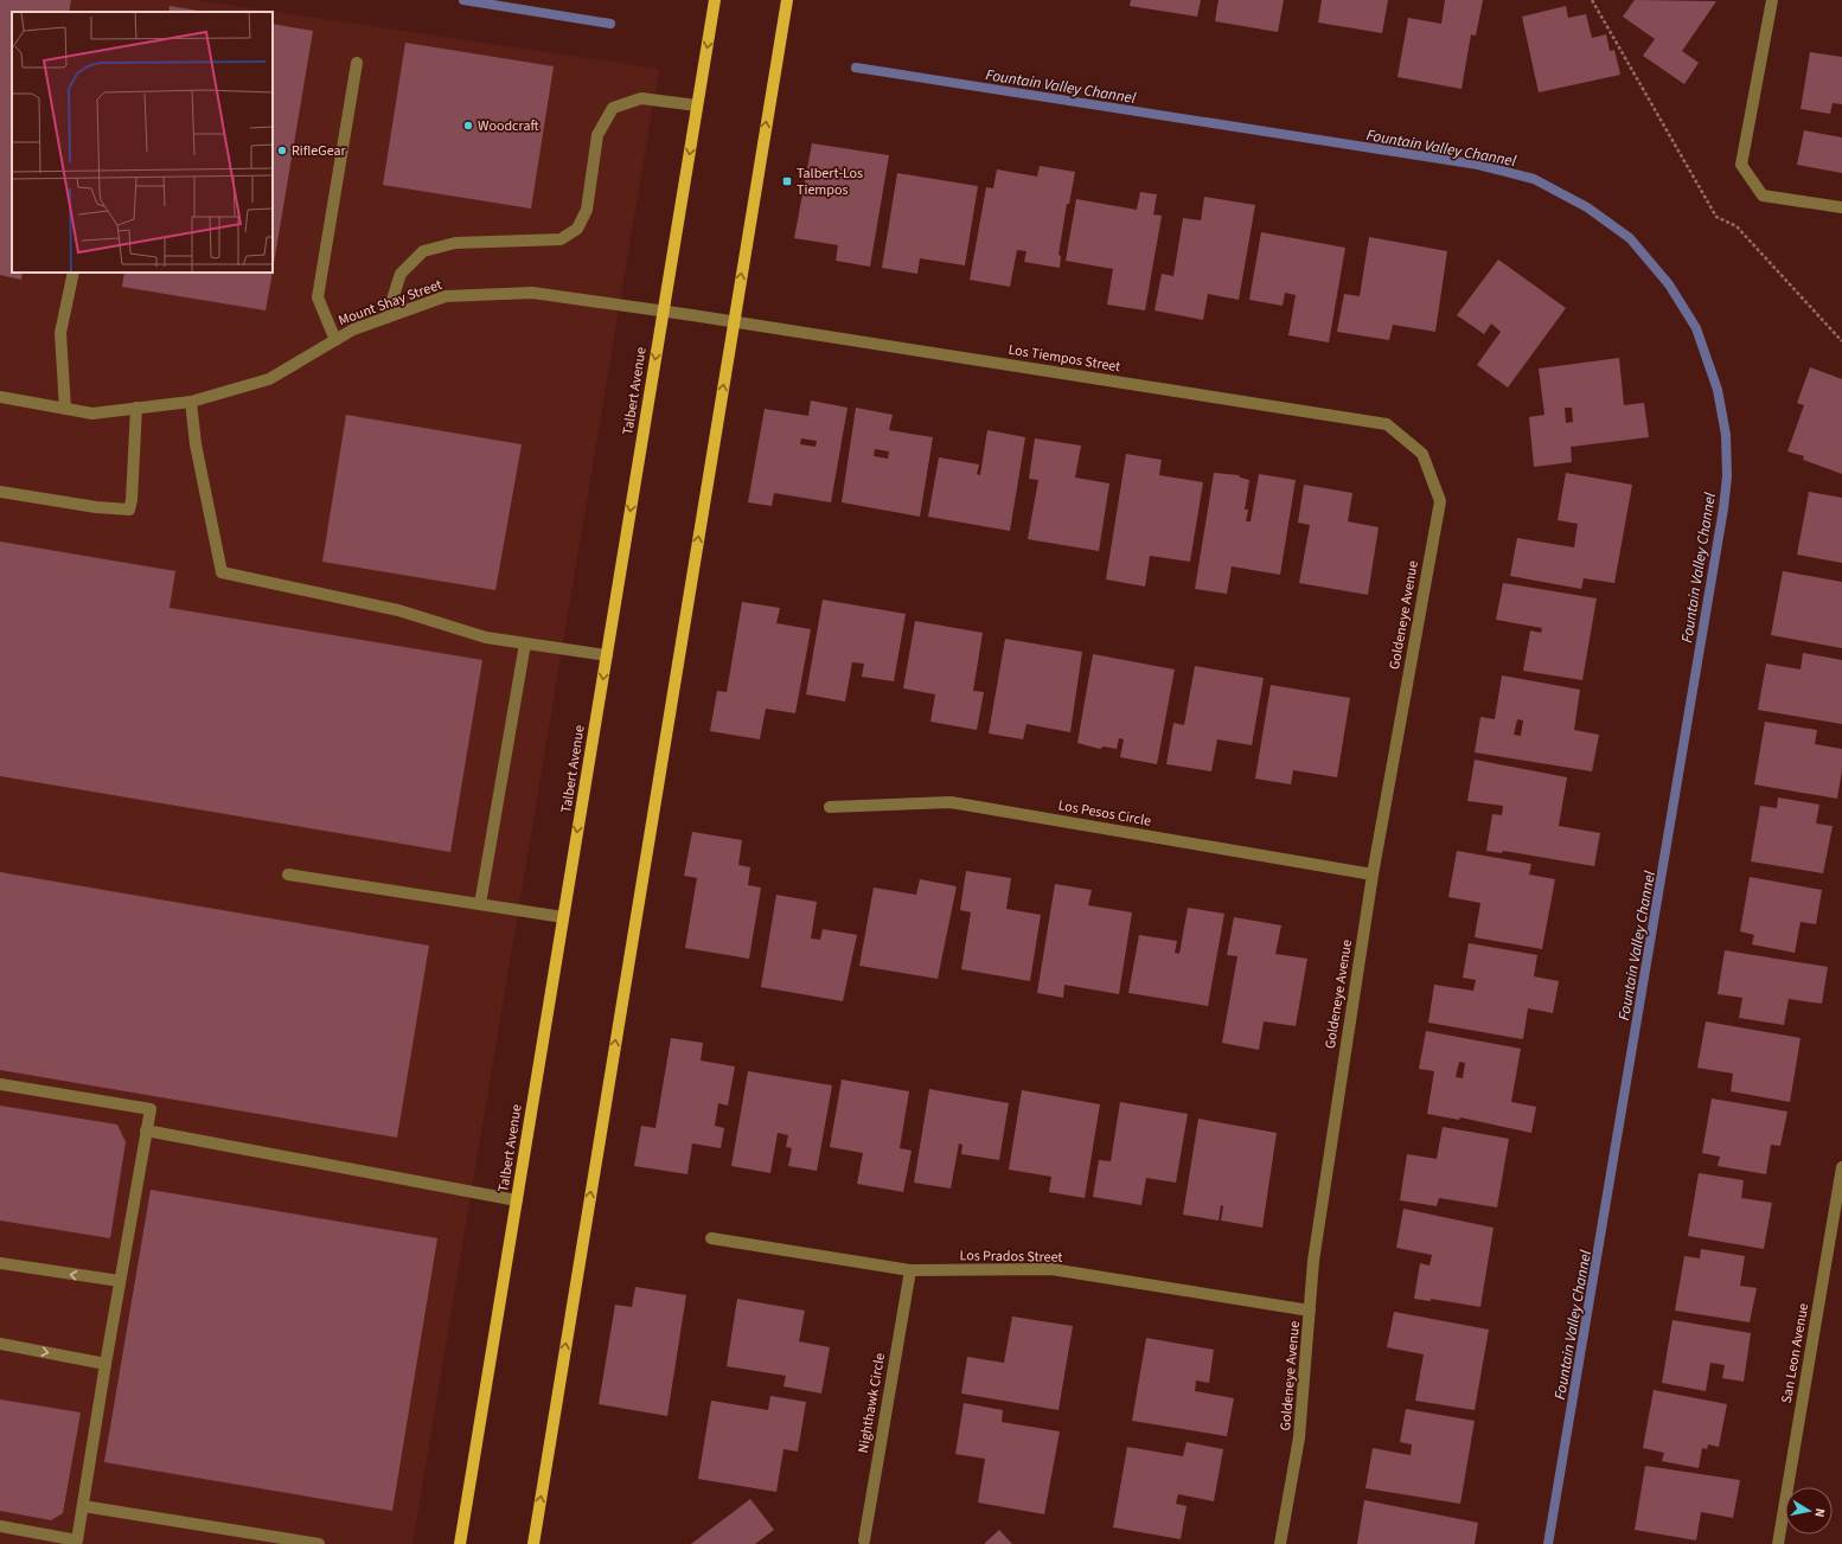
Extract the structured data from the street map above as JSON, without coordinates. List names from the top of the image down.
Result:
{
  "streets": {
    "main road": ["Talbert Avenue"],
    "street": [
      "Mount Shay Street",
      "Los Tiempos Street",
      "Goldeneye Avenue",
      "Los Pesos Circle",
      "Los Prados Street",
      "San Leon Avenue",
      "Nighthawk Circle"
    ]
  },
  "crossings": [
    ["Mount Shay Street", "Los Tiempos Street"],
    ["Mount Shay Street", "Talbert Avenue"],
    ["Los Tiempos Street", "Goldeneye Avenue"],
    ["Goldeneye Avenue", "Los Pesos Circle"],
    ["Goldeneye Avenue", "Los Prados Street"],
    ["Los Prados Street", "Nighthawk Circle"]
  ],
  "water": ["Fountain Valley Channel"],
  "places": {
    "other": ["Woodcraft", "RifleGear"],
    "transit": ["Talbert-Los Tiempos"]
  },
  "north": "right"
}
